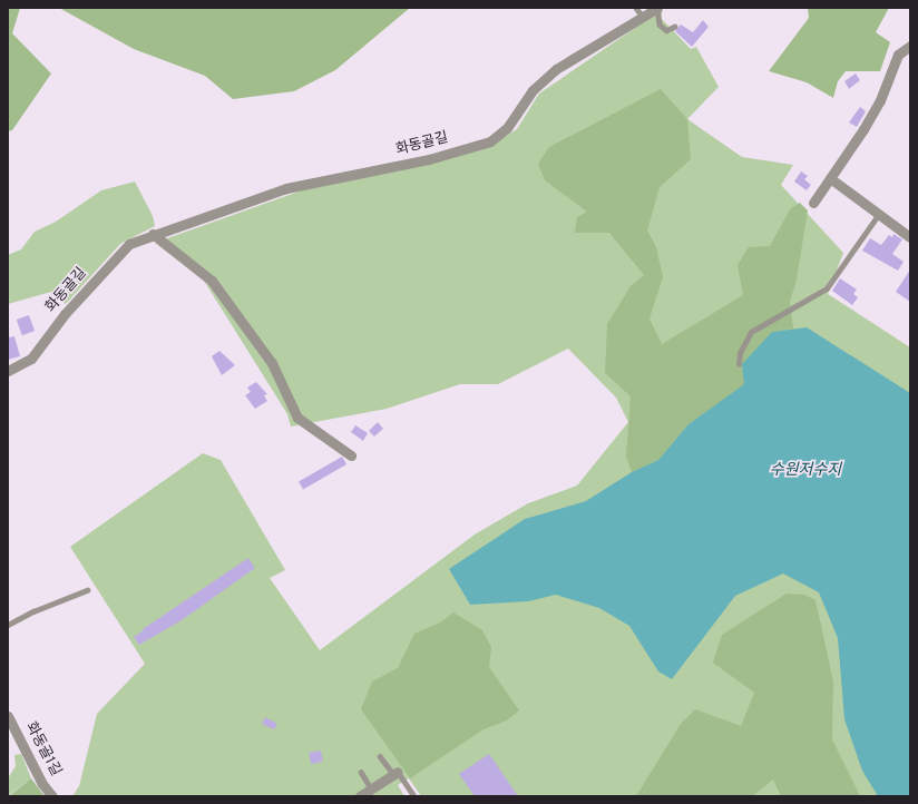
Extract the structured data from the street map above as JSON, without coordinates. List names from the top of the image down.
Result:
{
  "streets": {
    "street": ["화동골길", "화동골1길"]
  },
  "water": ["수원저수지"]
}
